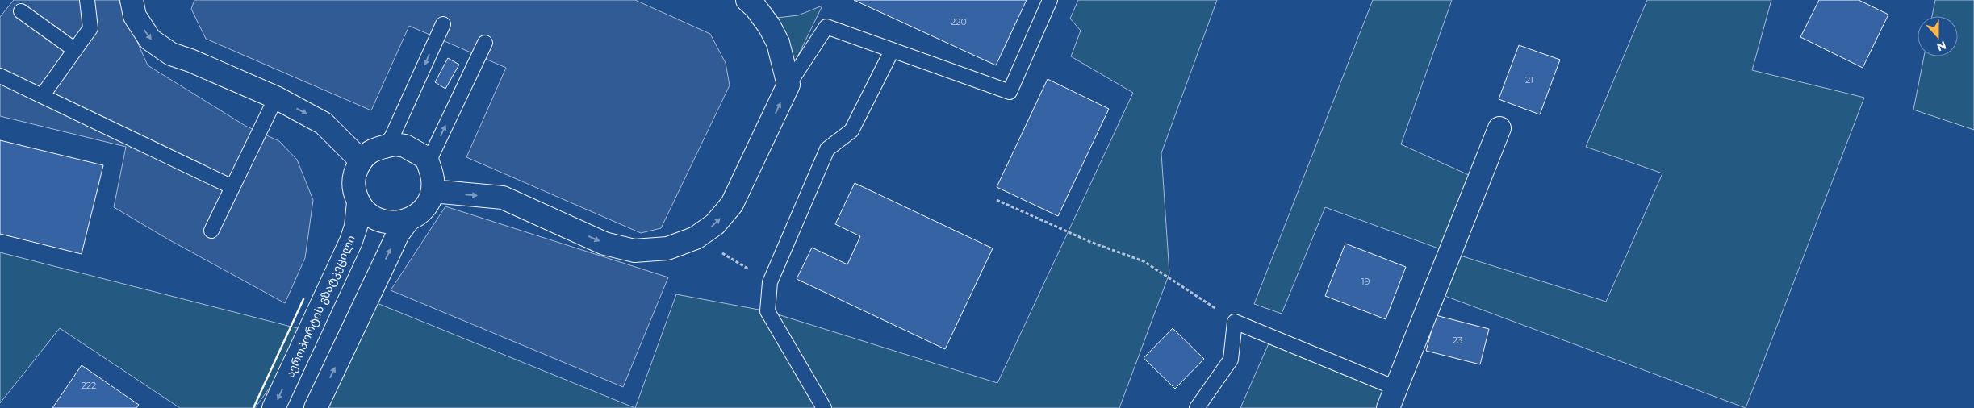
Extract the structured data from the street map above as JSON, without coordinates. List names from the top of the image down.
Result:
{
  "streets": {
    "street": ["აეროპორტის გზატკეცილი"]
  },
  "house_numbers": [
    "220",
    "21",
    "19",
    "23",
    "222"
  ],
  "north": "bottom"
}
